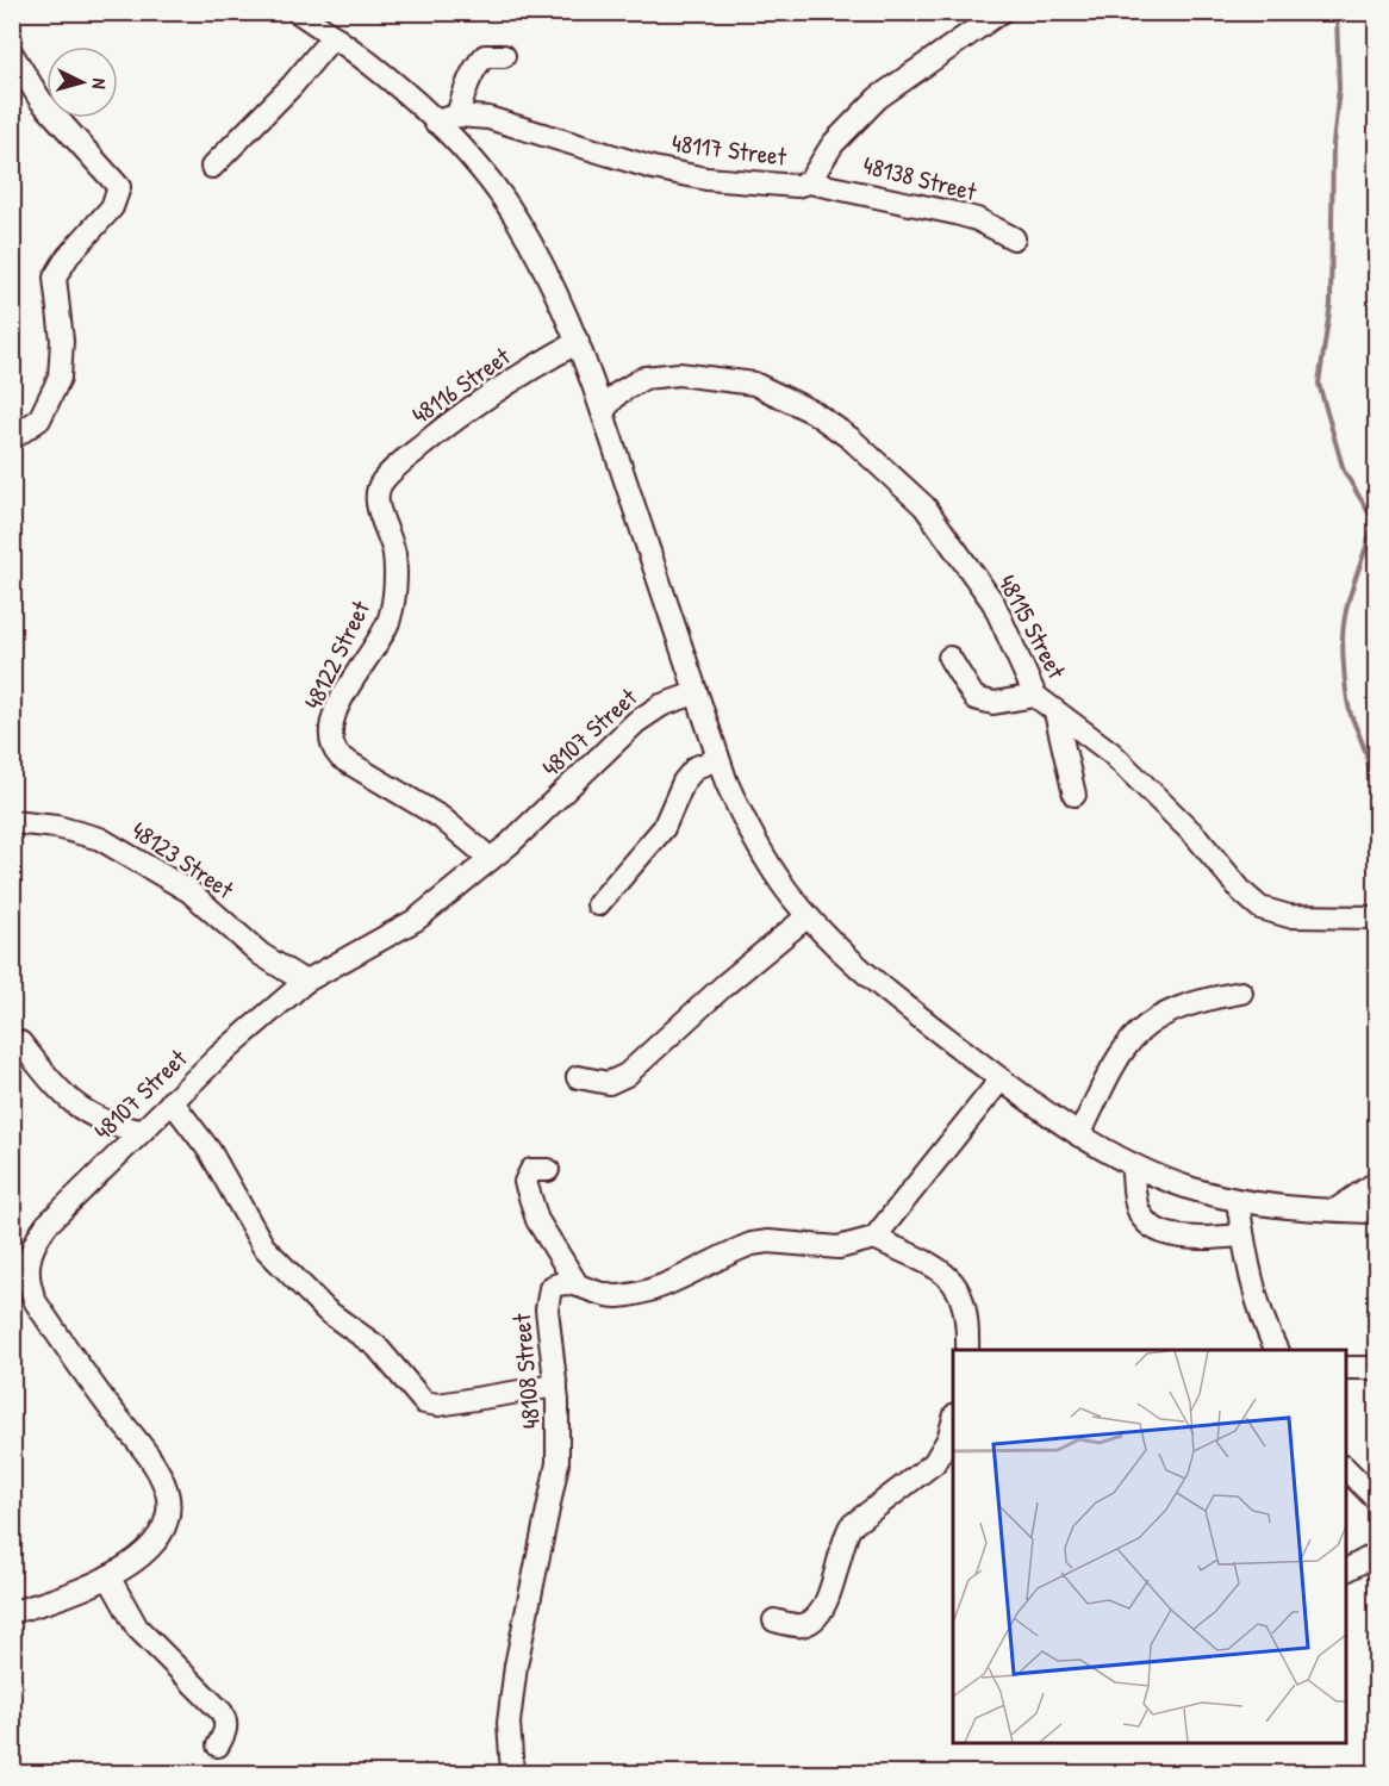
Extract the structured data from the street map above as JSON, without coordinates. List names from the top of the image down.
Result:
{
  "streets": {
    "street": [
      "48117 Street",
      "48138 Street",
      "48116 Street",
      "48115 Street",
      "48122 Street",
      "48107 Street",
      "48123 Street",
      "48108 Street"
    ]
  },
  "crossings": [
    ["48117 Street", "48138 Street"],
    ["48116 Street", "48122 Street"],
    ["48122 Street", "48107 Street"],
    ["48107 Street", "48123 Street"]
  ],
  "north": "right"
}
